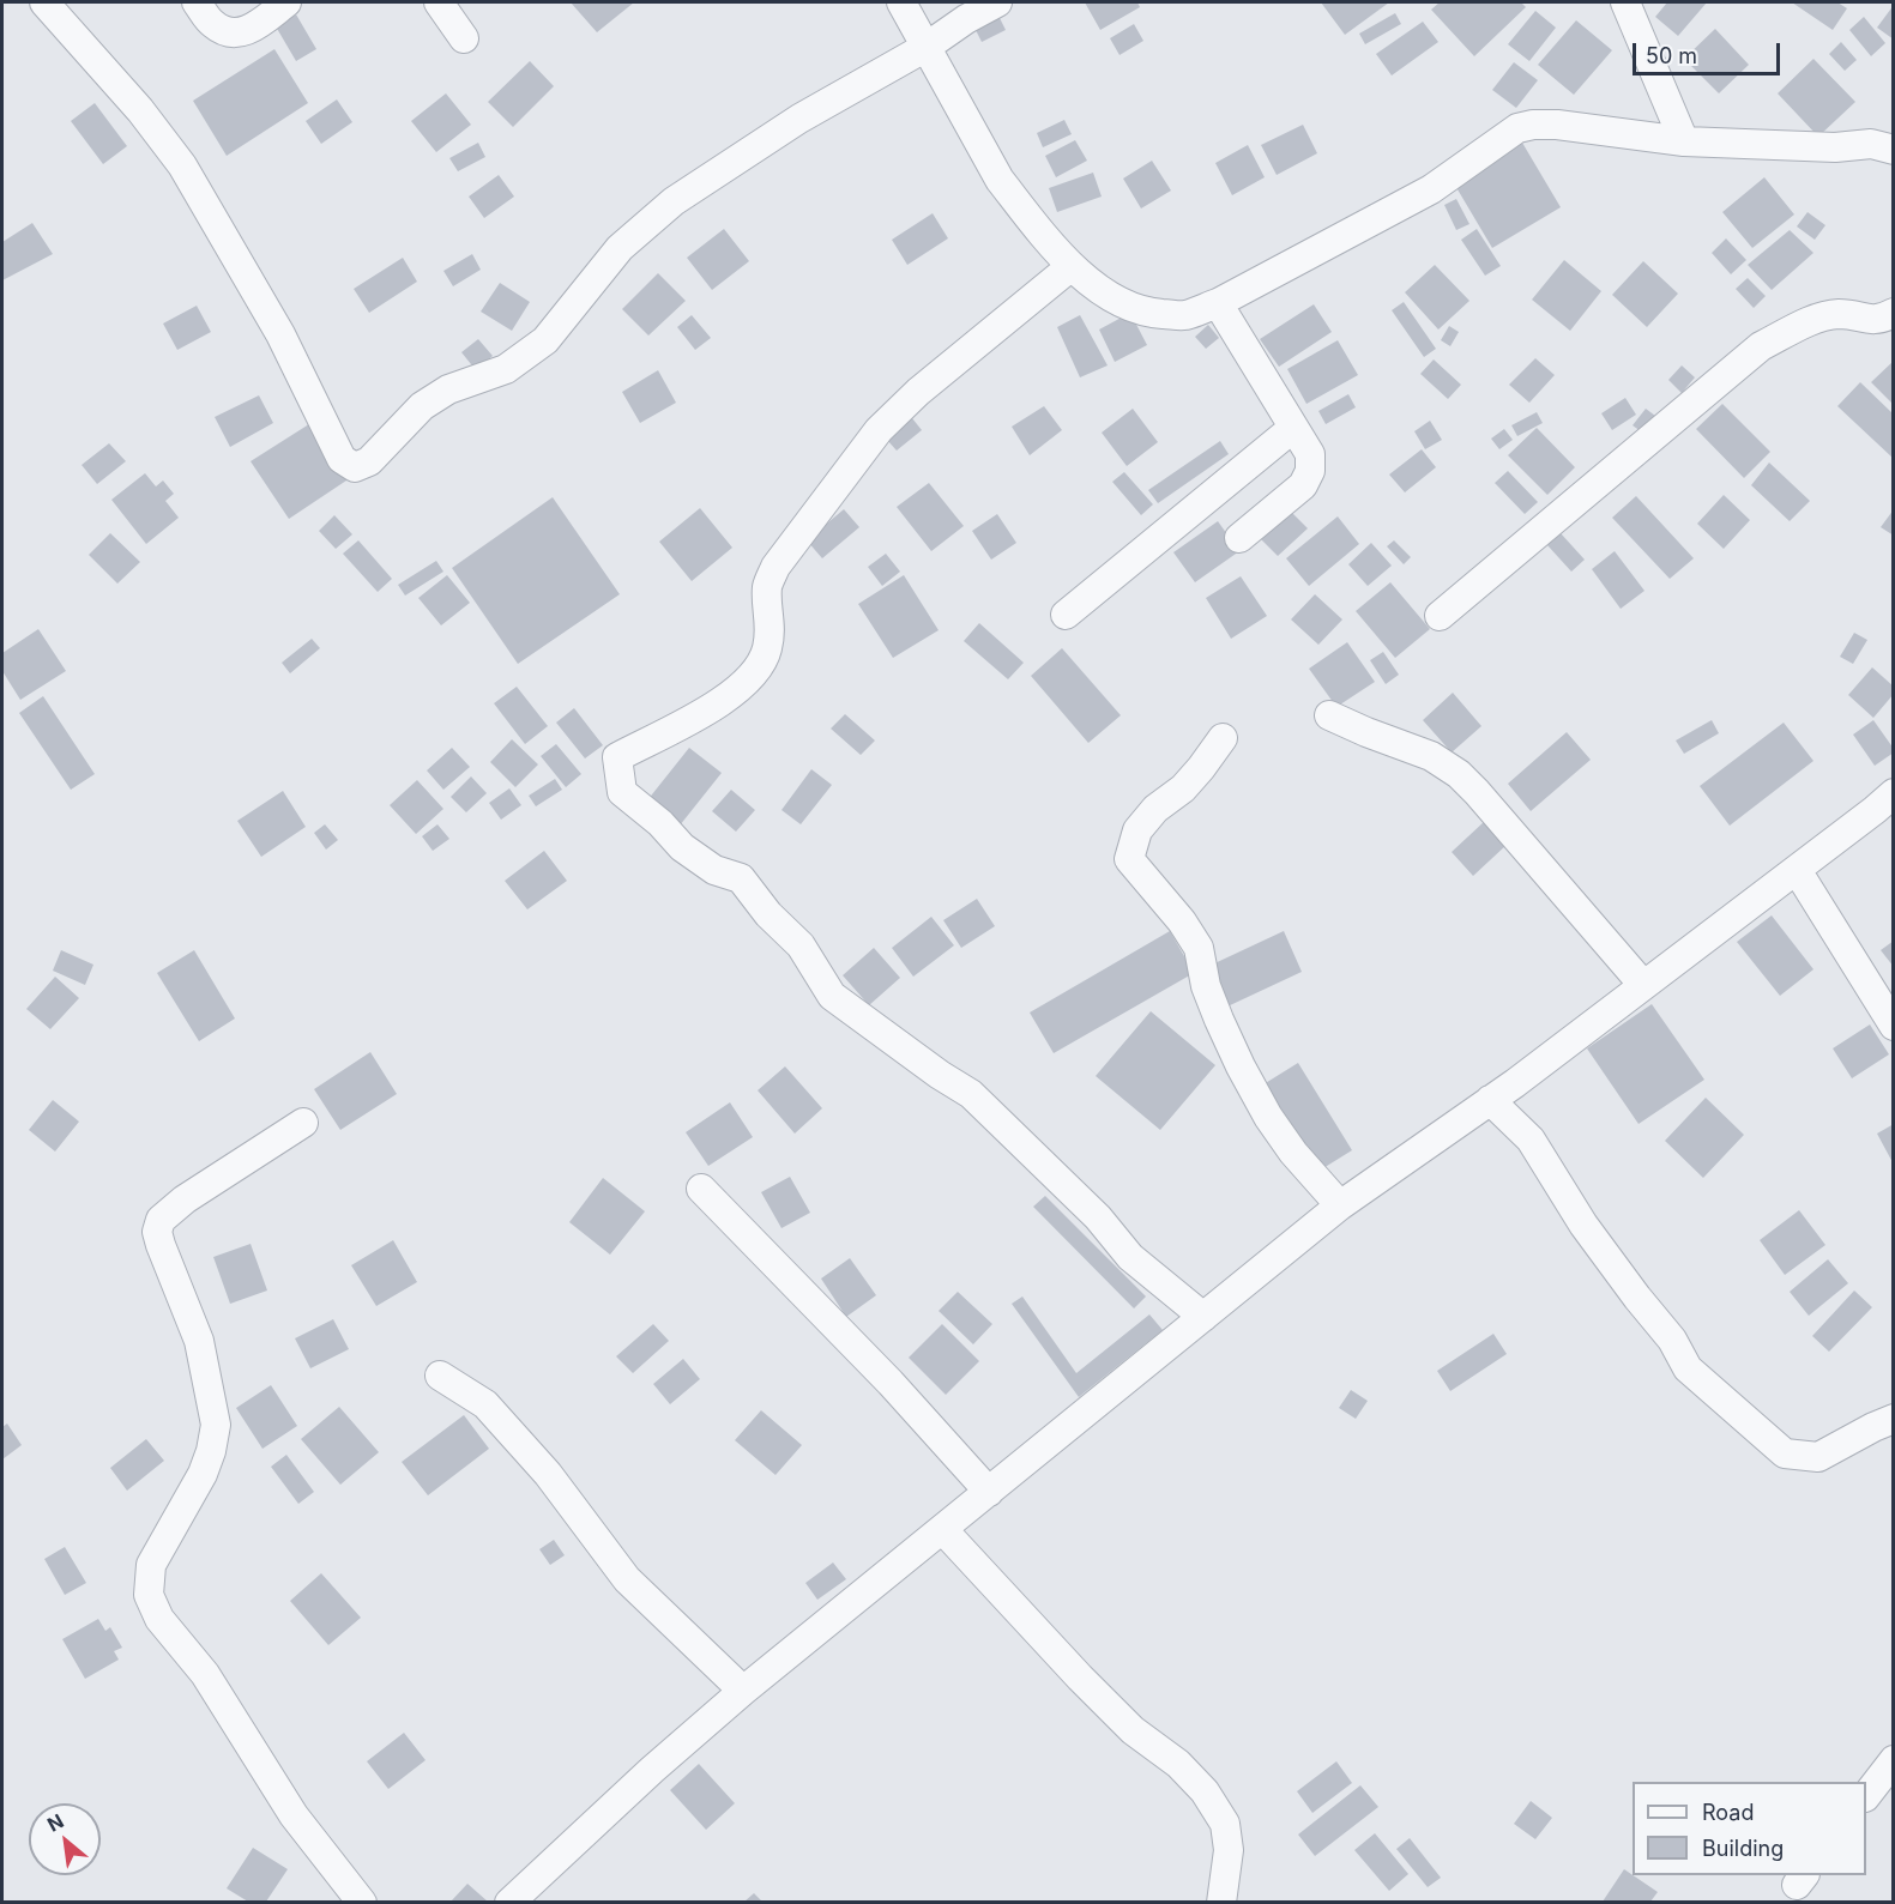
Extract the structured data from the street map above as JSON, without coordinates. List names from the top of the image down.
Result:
{
  "legend": ["Road", "Building"],
  "scale_bar": "50 m",
  "north": "top left"
}
